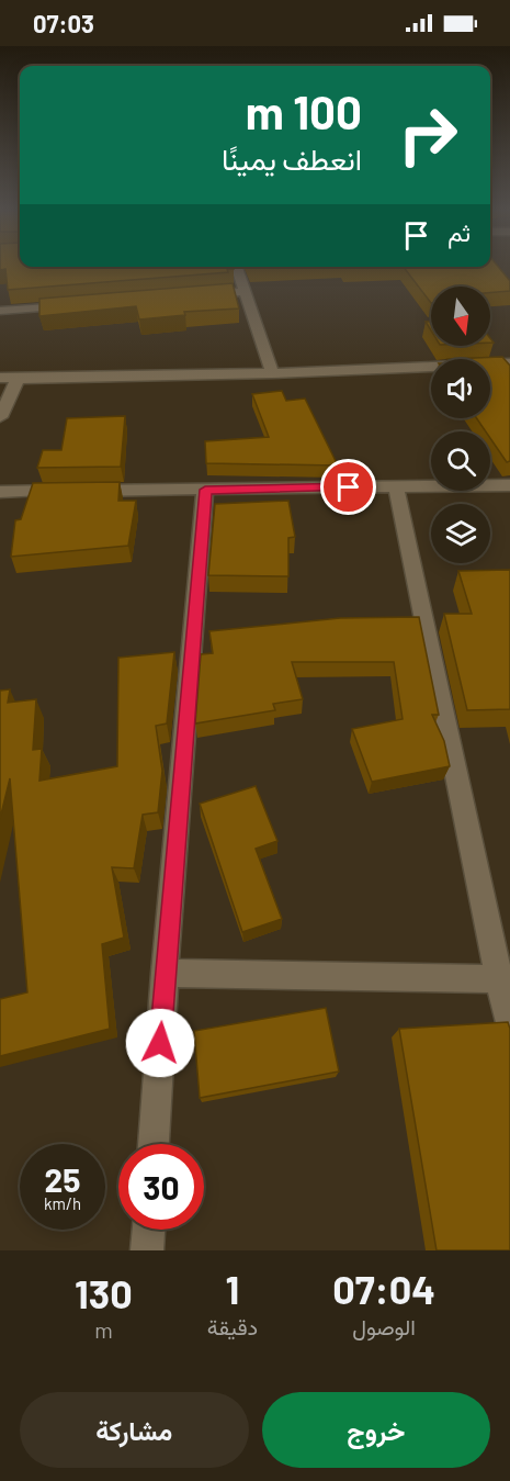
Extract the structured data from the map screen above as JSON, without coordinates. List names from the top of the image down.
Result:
{
  "north": "bottom",
  "page": {
    "status": "07:03",
    "turn": ["100 m", "انعطف يمينًا"],
    "then": "ثم",
    "speed": "25 km/h",
    "limit": "30",
    "eta": [
      "07:04",
      "الوصول",
      "1",
      "دقيقة",
      "130",
      "m"
    ],
    "buttons": ["خروج", "مشاركة"]
  }
}
